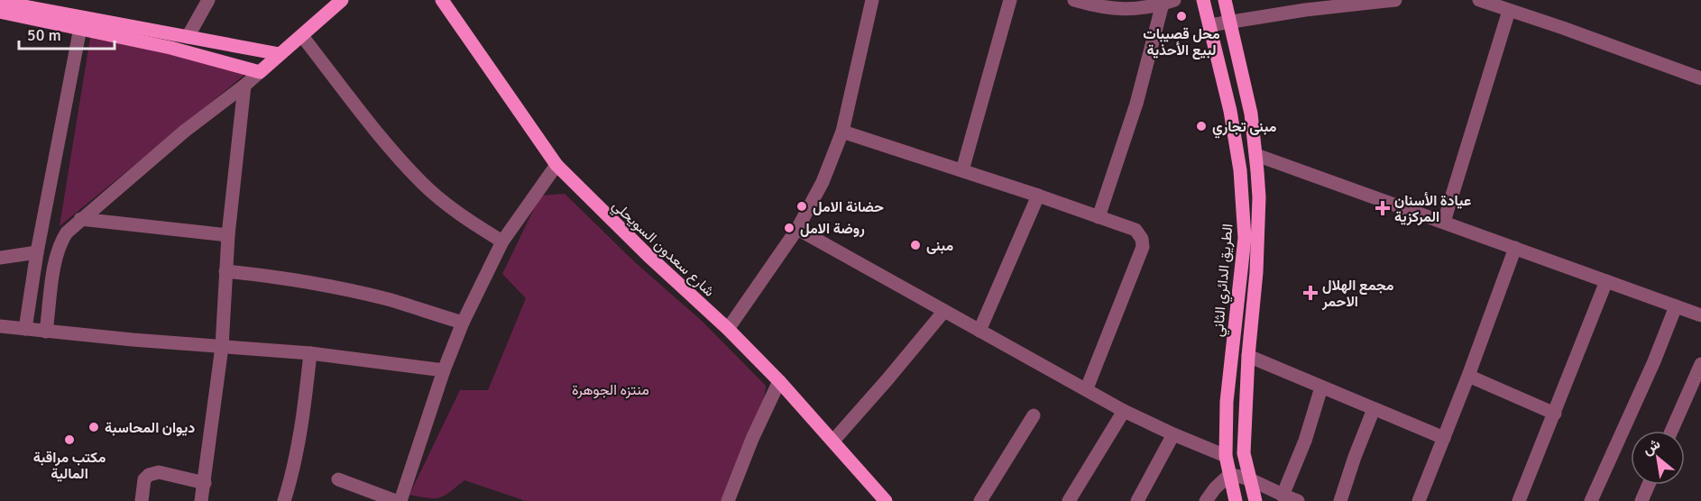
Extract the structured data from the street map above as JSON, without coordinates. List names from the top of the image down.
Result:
{
  "streets": {
    "main road": ["شارع سعدون السويحلي", "الطريق الدائري الثاني"]
  },
  "parks": ["منتزه الجوهرة"],
  "places": {
    "other": [
      "محل قصيبات لبيع الأحذية",
      "مبنى تجاري",
      "حضانة الامل",
      "روضة الامل",
      "مبنى",
      "ديوان المحاسبة",
      "مكتب مراقبة المالية"
    ],
    "health": ["عيادة الأسنان المركزية", "مجمع الهلال الاحمر"]
  },
  "scale_bar": "50 m",
  "north": "top left"
}
